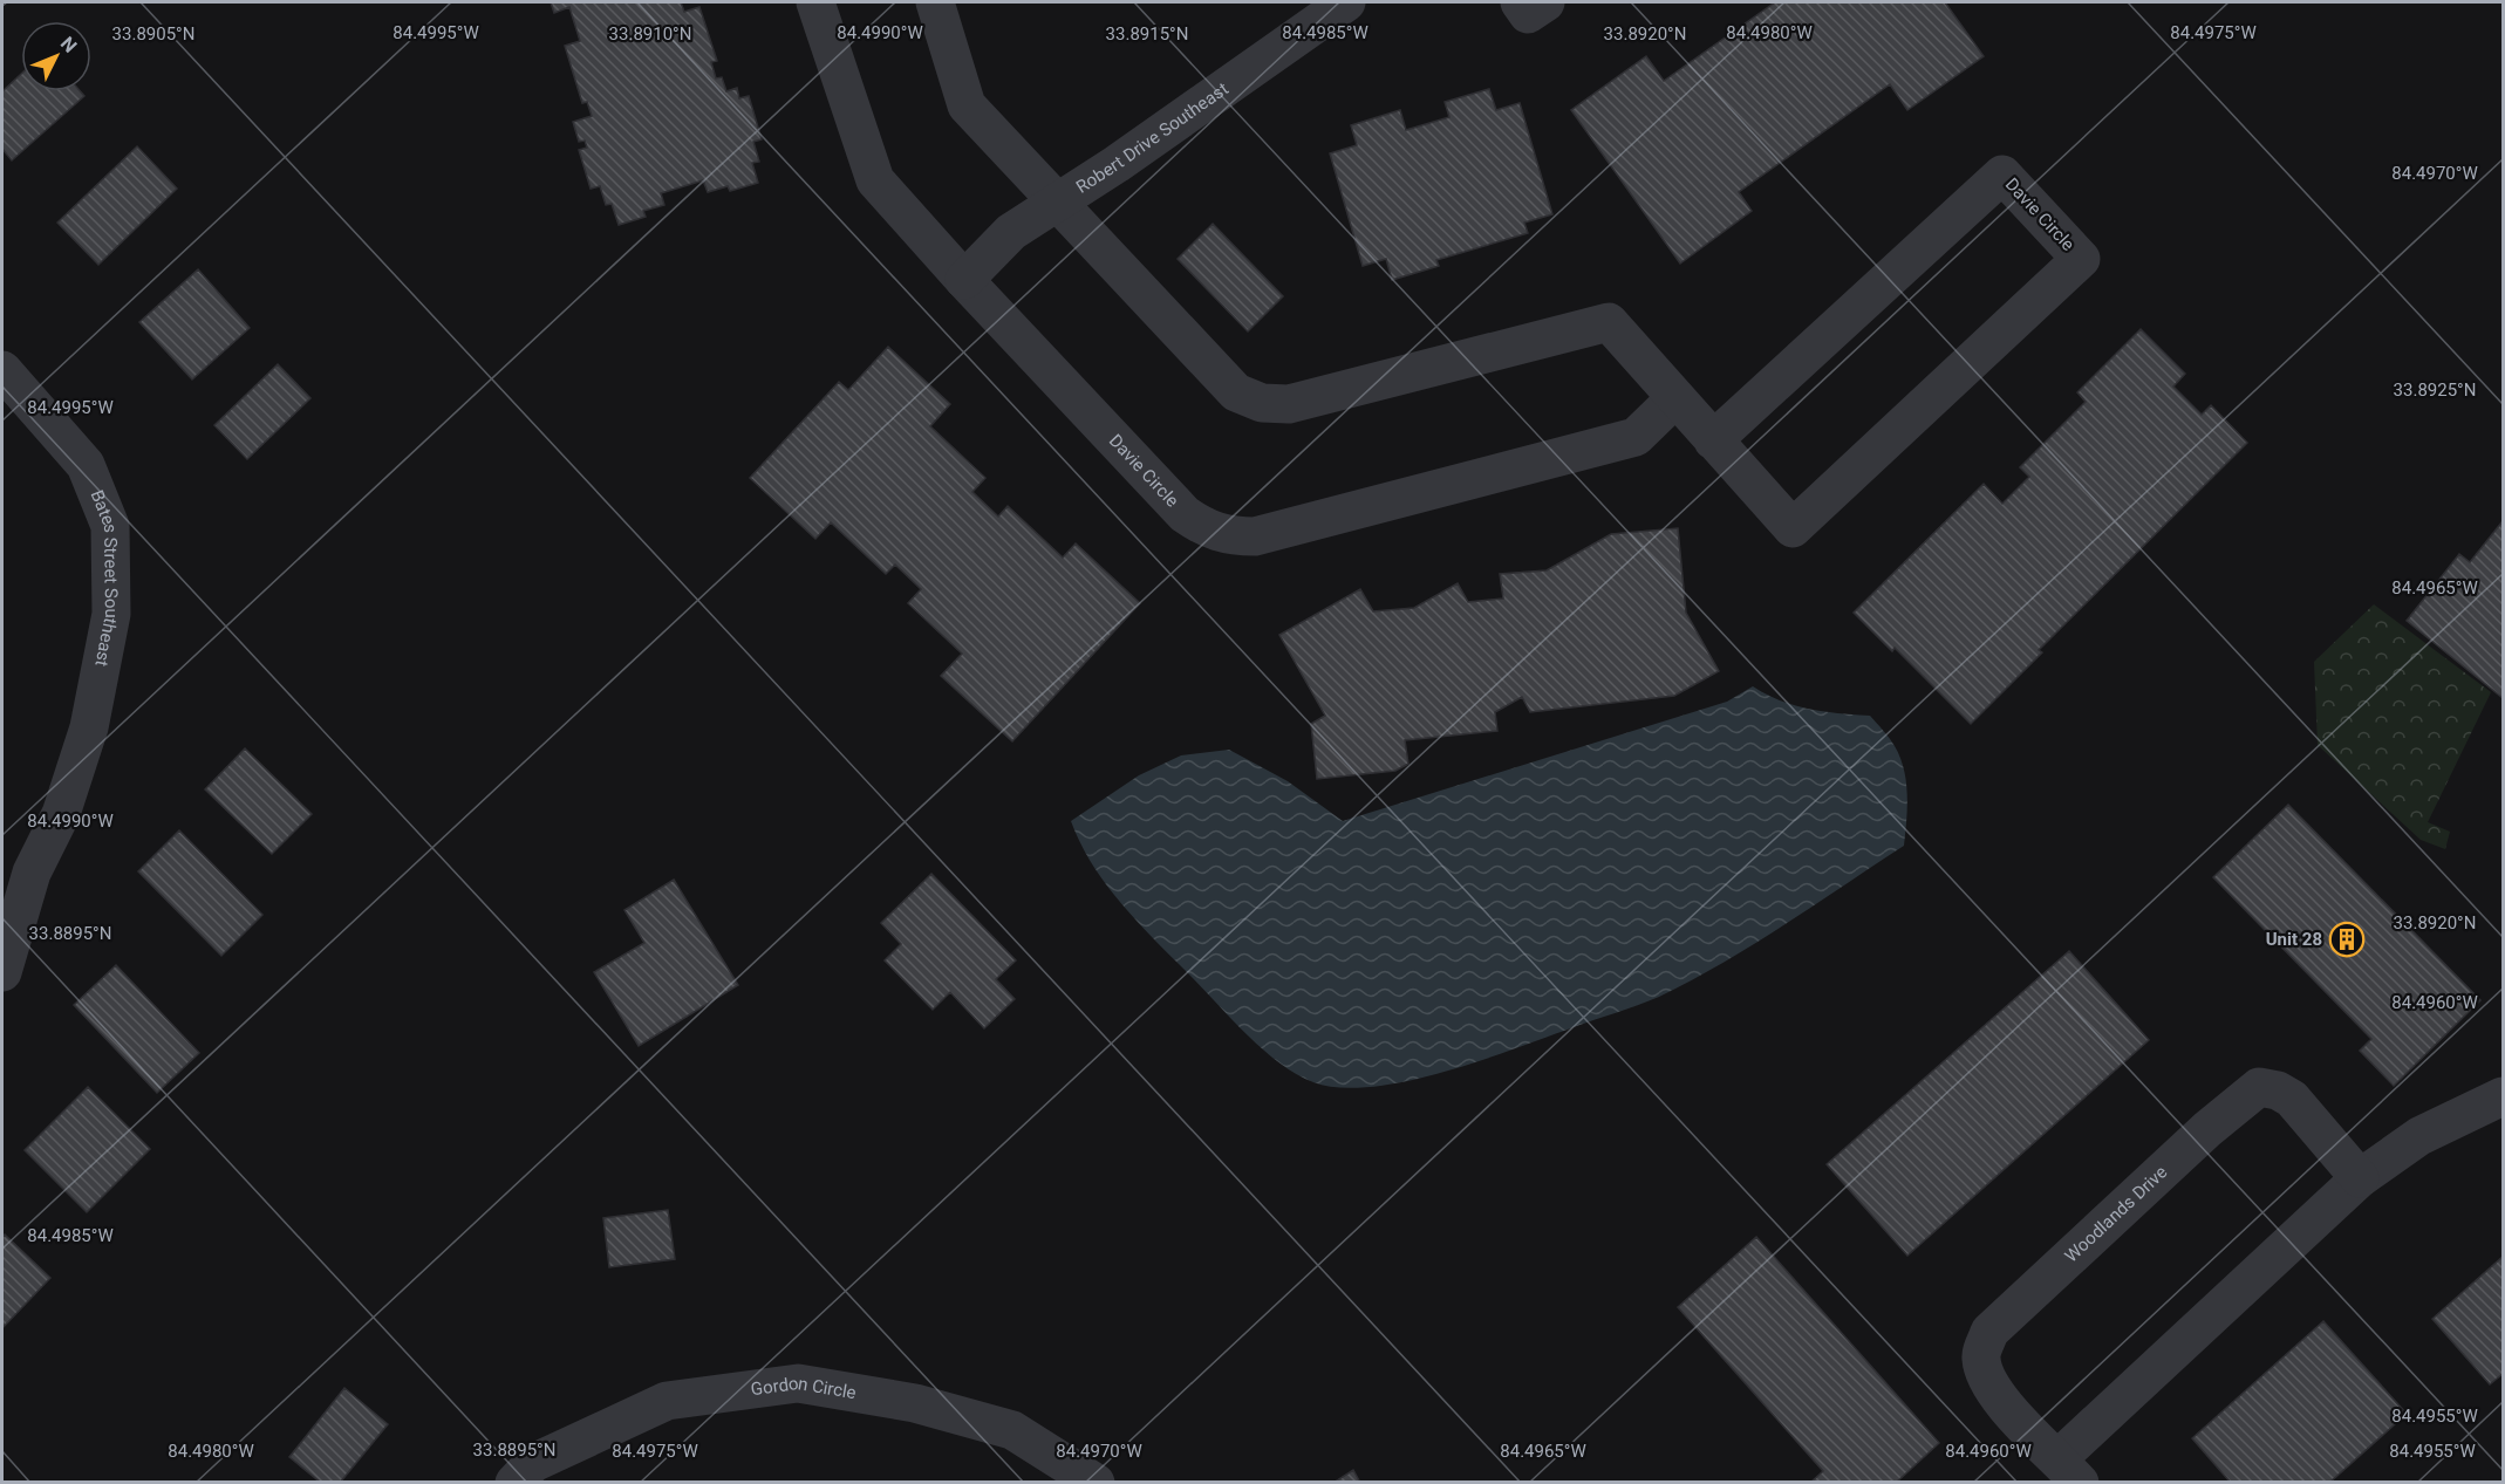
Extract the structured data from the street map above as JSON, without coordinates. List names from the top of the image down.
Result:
{
  "streets": {
    "street": [
      "Robert Drive Southeast",
      "Davie Circle",
      "Bates Street Southeast",
      "Woodlands Drive",
      "Gordon Circle"
    ]
  },
  "crossings": [
    ["Robert Drive Southeast", "Davie Circle"]
  ],
  "places": {
    "building": ["Unit 28"]
  },
  "north": "top right",
  "coordinates": [
    "84.4980°W",
    "84.4975°W",
    "84.4995°W",
    "84.4990°W",
    "84.4985°W",
    "33.8905°N",
    "33.8910°N",
    "33.8915°N",
    "33.8920°N",
    "84.4970°W",
    "33.8925°N",
    "84.4965°W",
    "33.8895°N",
    "84.4960°W",
    "84.4955°W"
  ]
}
